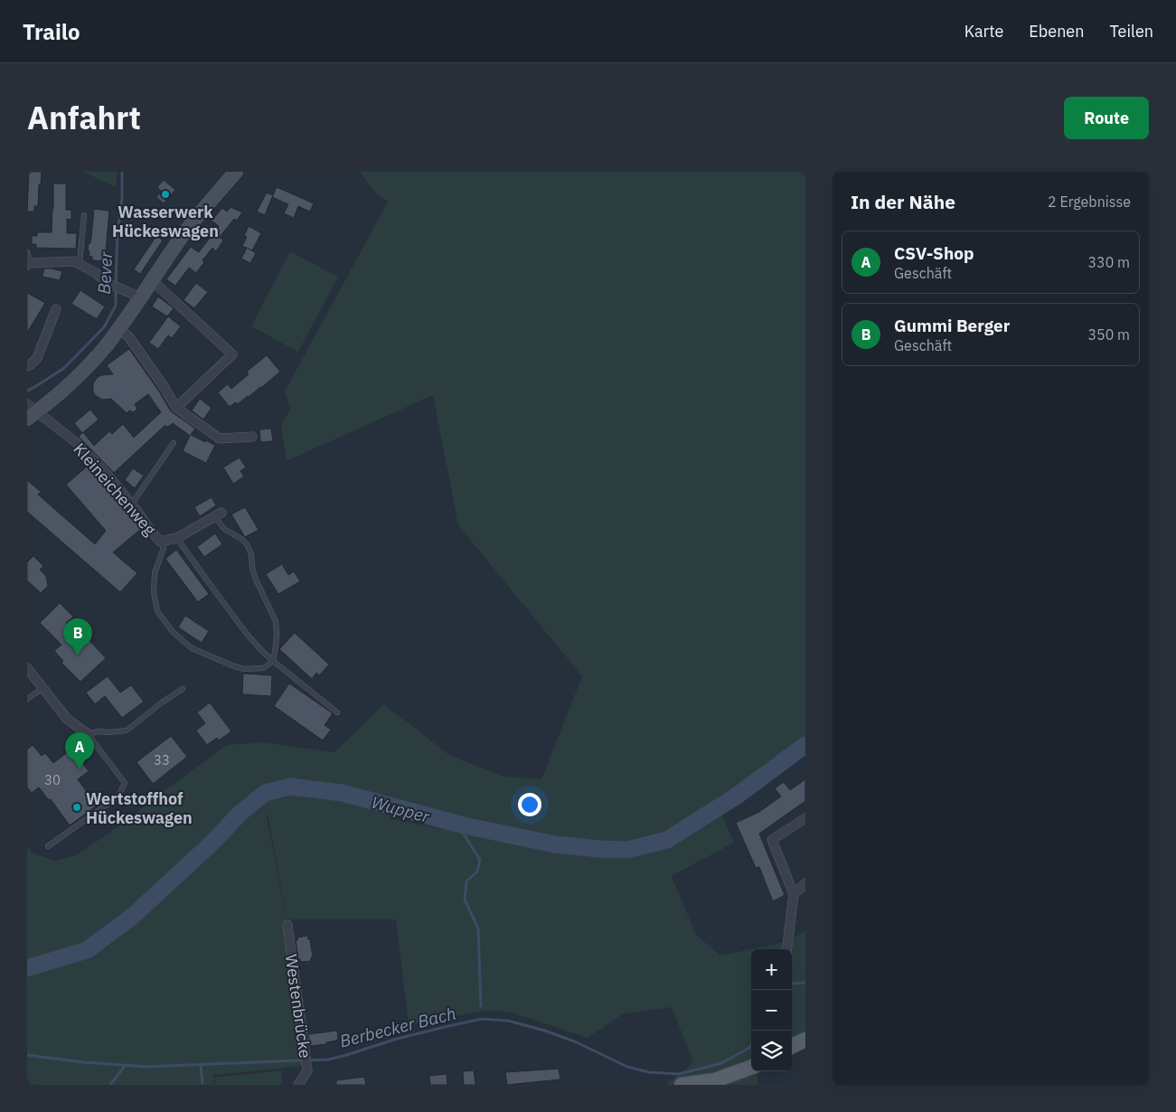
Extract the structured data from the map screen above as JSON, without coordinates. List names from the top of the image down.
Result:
{
  "streets": {
    "street": ["Kleineichenweg", "Westenbrücke"]
  },
  "water": ["Bever", "Wupper", "Berbecker Bach"],
  "places": ["Wasserwerk Hückeswagen", "Wertstoffhof Hückeswagen"],
  "house_numbers": ["33", "30"],
  "page": {
    "header": "Trailo",
    "nav": ["Karte", "Ebenen", "Teilen"],
    "title": "Anfahrt",
    "buttons": "Route",
    "heading": ["In der Nähe", "2 Ergebnisse"],
    "list": [
      {
        "mark": "A",
        "name": "CSV-Shop",
        "note": "Geschäft",
        "value": "330 m"
      },
      {
        "mark": "B",
        "name": "Gummi Berger",
        "note": "Geschäft",
        "value": "350 m"
      }
    ],
    "pins": ["B", "A"],
    "map_buttons": ["+", "−"]
  }
}
